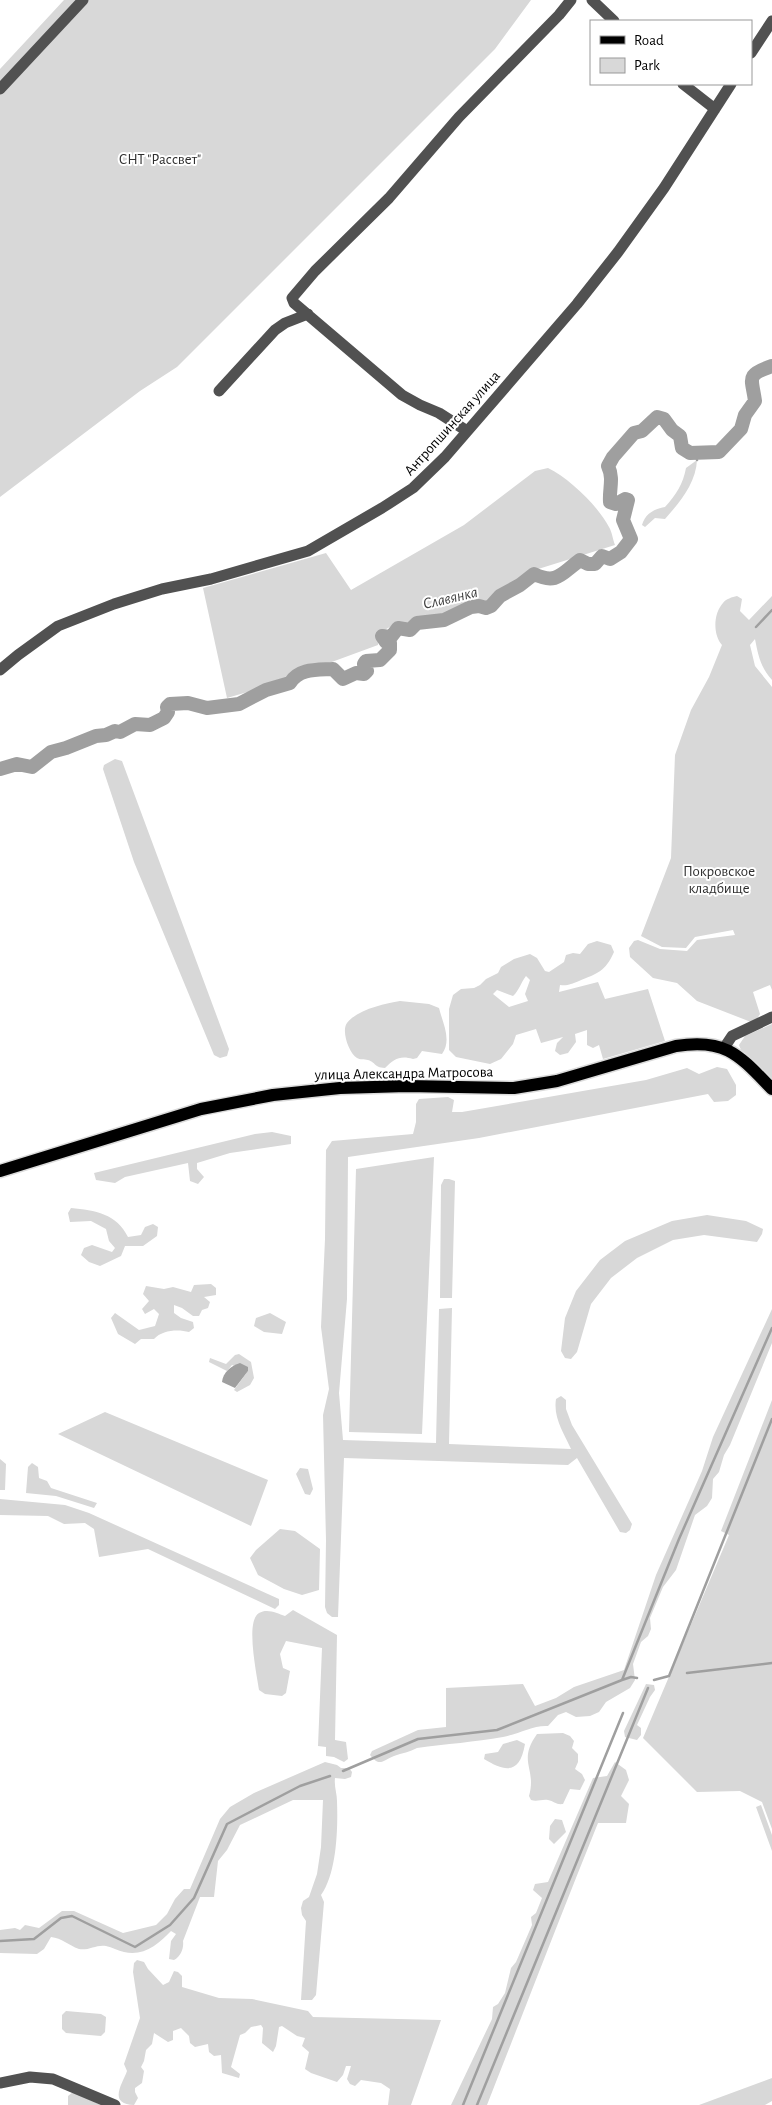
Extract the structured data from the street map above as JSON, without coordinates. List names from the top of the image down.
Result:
{
  "streets": {
    "main road": ["улица Александра Матросова"],
    "street": ["Антропшинская улица"]
  },
  "water": ["Славянка"],
  "parks": ["СНТ \"Рассвет\"", "Покровское кладбище"],
  "legend": ["Road", "Park"]
}
